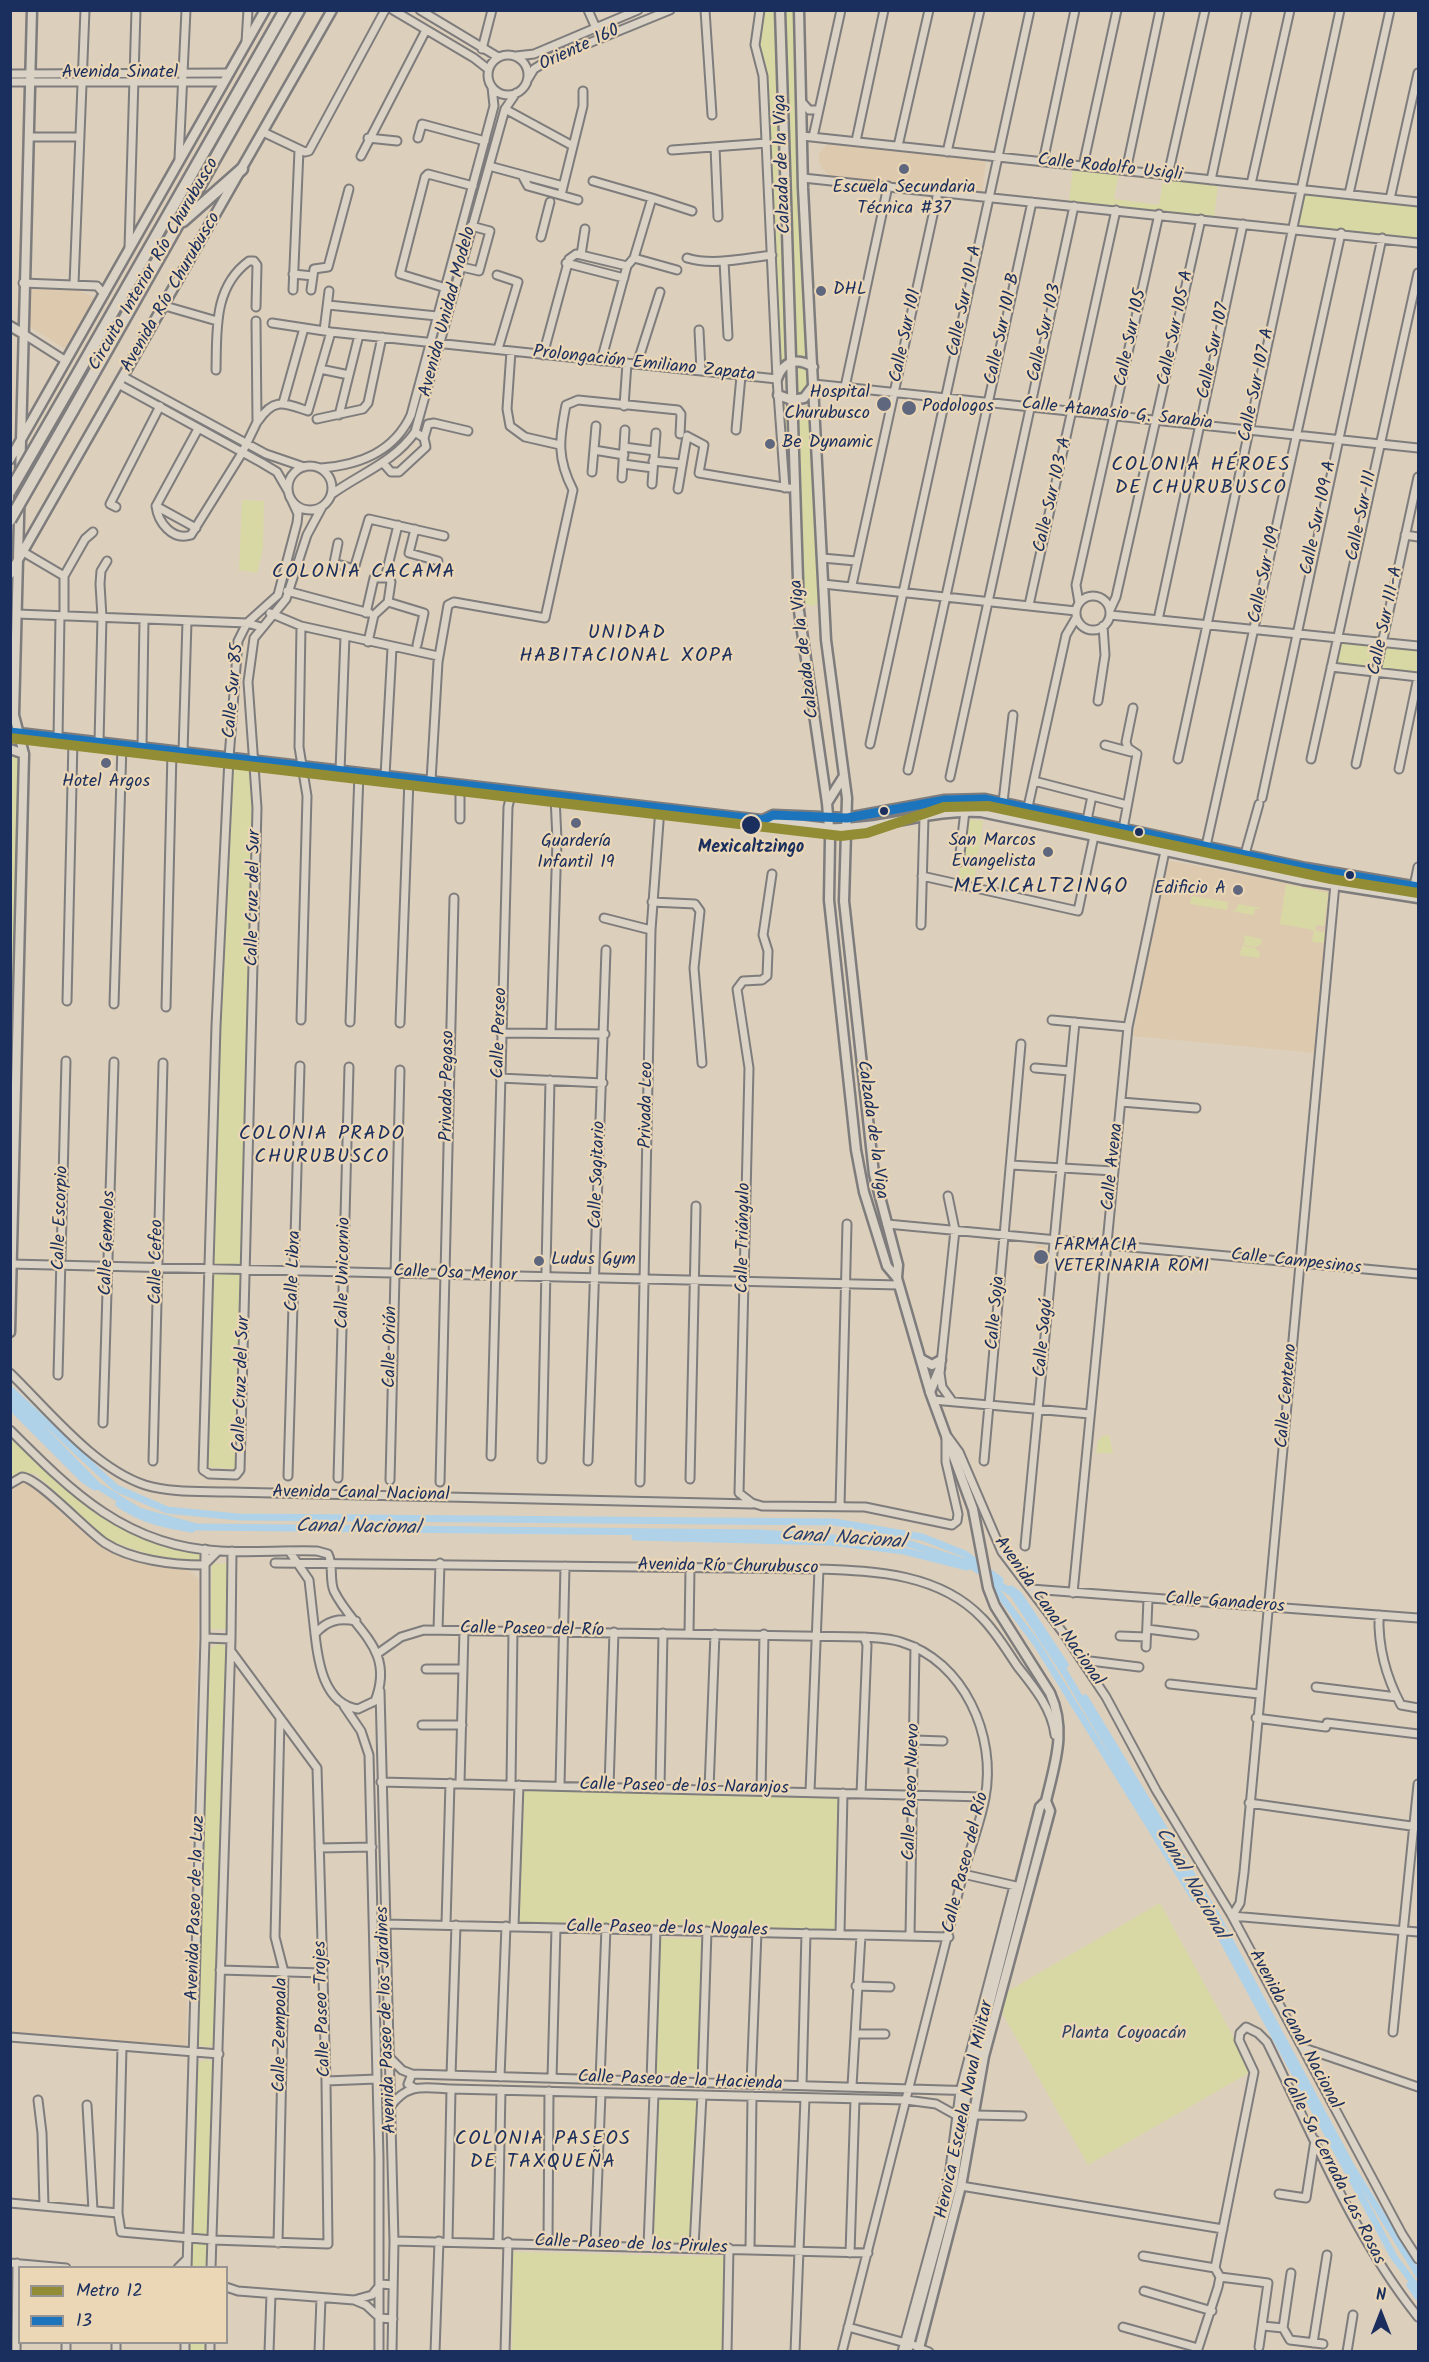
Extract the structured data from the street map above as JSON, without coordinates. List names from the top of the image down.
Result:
{
  "streets": {
    "highway": ["Circuito Interior Río Churubusco"],
    "main road": ["Calzada de la Viga", "Avenida Río Churubusco", "Heroica Escuela Naval Militar"],
    "street": [
      "Oriente 160",
      "Avenida Sinatel",
      "Calle Rodolfo Usigli",
      "Calle Sur 101 A",
      "Avenida Unidad Modelo",
      "Calle Sur 105 A",
      "Calle Sur 101 B",
      "Calle Sur 103",
      "Calle Sur 101",
      "Calle Sur 105",
      "Calle Sur 107",
      "Prolongación Emiliano Zapata",
      "Calle Sur 107 A",
      "Calle Atanasio G. Sarabia",
      "Calle Sur 103 A",
      "Calle Sur 111",
      "Calle Sur 109 A",
      "Calle Sur 109",
      "Calle Sur 111-A",
      "Calle Sur 85",
      "Calle Cruz del Sur",
      "Calle Perseo",
      "Privada Pegaso",
      "Privada Leo",
      "Calle Avena",
      "Calle Sagitario",
      "Calle Escorpio",
      "Calle Triángulo",
      "Calle Gemelos",
      "Calle Cefeo",
      "Calle Campesinos",
      "Calle Libra",
      "Calle Unicornio",
      "Calle Osa Menor",
      "Calle Soja",
      "Calle Sagú",
      "Calle Orión",
      "Calle Centeno",
      "Avenida Canal Nacional",
      "Calle Ganaderos",
      "Calle Paseo del Río",
      "Calle Paseo de los Naranjos",
      "Calle Paseo Nuevo",
      "Avenida Paseo de la Luz",
      "Calle Paseo de los Nogales",
      "Calle Paseo Trojes",
      "Avenida Paseo de los Jardines",
      "Calle Zempoala",
      "Calle Paseo de la Hacienda",
      "Calle 5a Cerrada Las Rosas",
      "Calle Paseo de los Pirules"
    ]
  },
  "crossings": [
    ["Oriente 160", "Avenida Unidad Modelo"],
    ["Calzada de la Viga", "Calle Rodolfo Usigli"],
    ["Calzada de la Viga", "Prolongación Emiliano Zapata"],
    ["Calzada de la Viga", "Calle Atanasio G. Sarabia"],
    ["Calzada de la Viga", "Calle Campesinos"],
    ["Calzada de la Viga", "Calle Osa Menor"],
    ["Calzada de la Viga", "Avenida Canal Nacional"],
    ["Calzada de la Viga", "Heroica Escuela Naval Militar"],
    ["Calle Rodolfo Usigli", "Calle Sur 101 A"],
    ["Calle Rodolfo Usigli", "Calle Sur 107 A"],
    ["Avenida Río Churubusco", "Heroica Escuela Naval Militar"],
    ["Calle Sur 101 A", "Calle Atanasio G. Sarabia"],
    ["Avenida Unidad Modelo", "Prolongación Emiliano Zapata"],
    ["Avenida Unidad Modelo", "Calle Sur 85"],
    ["Calle Sur 105 A", "Calle Sur 105"],
    ["Calle Sur 105 A", "Calle Atanasio G. Sarabia"],
    ["Calle Sur 101 B", "Calle Atanasio G. Sarabia"],
    ["Calle Sur 103", "Calle Atanasio G. Sarabia"],
    ["Calle Sur 101", "Calle Atanasio G. Sarabia"],
    ["Calle Sur 105", "Calle Atanasio G. Sarabia"],
    ["Calle Sur 107", "Calle Atanasio G. Sarabia"],
    ["Calle Sur 107 A", "Calle Atanasio G. Sarabia"],
    ["Calle Atanasio G. Sarabia", "Calle Sur 103 A"],
    ["Calle Atanasio G. Sarabia", "Calle Sur 111"],
    ["Calle Atanasio G. Sarabia", "Calle Sur 109 A"],
    ["Calle Atanasio G. Sarabia", "Calle Sur 109"],
    ["Calle Sur 85", "Calle Cruz del Sur"],
    ["Calle Cruz del Sur", "Calle Osa Menor"],
    ["Calle Perseo", "Calle Osa Menor"],
    ["Privada Pegaso", "Calle Osa Menor"],
    ["Privada Leo", "Calle Osa Menor"],
    ["Calle Avena", "Calle Campesinos"],
    ["Calle Avena", "Calle Ganaderos"],
    ["Calle Sagitario", "Calle Osa Menor"],
    ["Calle Escorpio", "Calle Osa Menor"],
    ["Calle Triángulo", "Calle Osa Menor"],
    ["Calle Triángulo", "Avenida Canal Nacional"],
    ["Calle Gemelos", "Calle Osa Menor"],
    ["Calle Cefeo", "Calle Osa Menor"],
    ["Calle Campesinos", "Calle Soja"],
    ["Calle Campesinos", "Calle Sagú"],
    ["Calle Campesinos", "Calle Centeno"],
    ["Calle Libra", "Calle Osa Menor"],
    ["Calle Unicornio", "Calle Osa Menor"],
    ["Calle Osa Menor", "Calle Orión"],
    ["Calle Centeno", "Avenida Canal Nacional"],
    ["Calle Centeno", "Calle Ganaderos"],
    ["Avenida Canal Nacional", "Calle Ganaderos"],
    ["Calle Paseo del Río", "Calle Paseo de los Naranjos"],
    ["Calle Paseo del Río", "Calle Paseo Nuevo"],
    ["Calle Paseo del Río", "Calle Paseo de los Nogales"],
    ["Calle Paseo del Río", "Avenida Paseo de los Jardines"],
    ["Calle Paseo del Río", "Calle Paseo de la Hacienda"],
    ["Calle Paseo del Río", "Calle Paseo de los Pirules"],
    ["Calle Paseo de los Naranjos", "Calle Paseo Nuevo"],
    ["Calle Paseo de los Naranjos", "Avenida Paseo de los Jardines"],
    ["Calle Paseo Nuevo", "Calle Paseo de los Nogales"],
    ["Calle Paseo de los Nogales", "Avenida Paseo de los Jardines"],
    ["Calle Paseo Trojes", "Calle Zempoala"],
    ["Avenida Paseo de los Jardines", "Calle Paseo de los Pirules"],
    ["Calle Paseo de la Hacienda", "Heroica Escuela Naval Militar"]
  ],
  "districts": [
    "COLONIA HÉROES DE CHURUBUSCO",
    "COLONIA CACAMA",
    "UNIDAD HABITACIONAL XOPA",
    "MEXICALTZINGO",
    "COLONIA PRADO CHURUBUSCO",
    "COLONIA PASEOS DE TAXQUEÑA"
  ],
  "water": ["Canal Nacional"],
  "parks": ["Planta Coyoacán"],
  "places": [
    "Escuela Secundaria Técnica #37",
    "DHL",
    "Hospital Churubusco",
    "Podologos",
    "Be Dynamic",
    "Hotel Argos",
    "Guardería Infantil 19",
    "Mexicaltzingo",
    "San Marcos Evangelista",
    "Edificio A",
    "FARMACIA VETERINARIA ROMI",
    "Ludus Gym"
  ],
  "lines": ["transit line 13", "metro line 12"],
  "legend": ["Metro 12", "13"],
  "north": "top"
}
